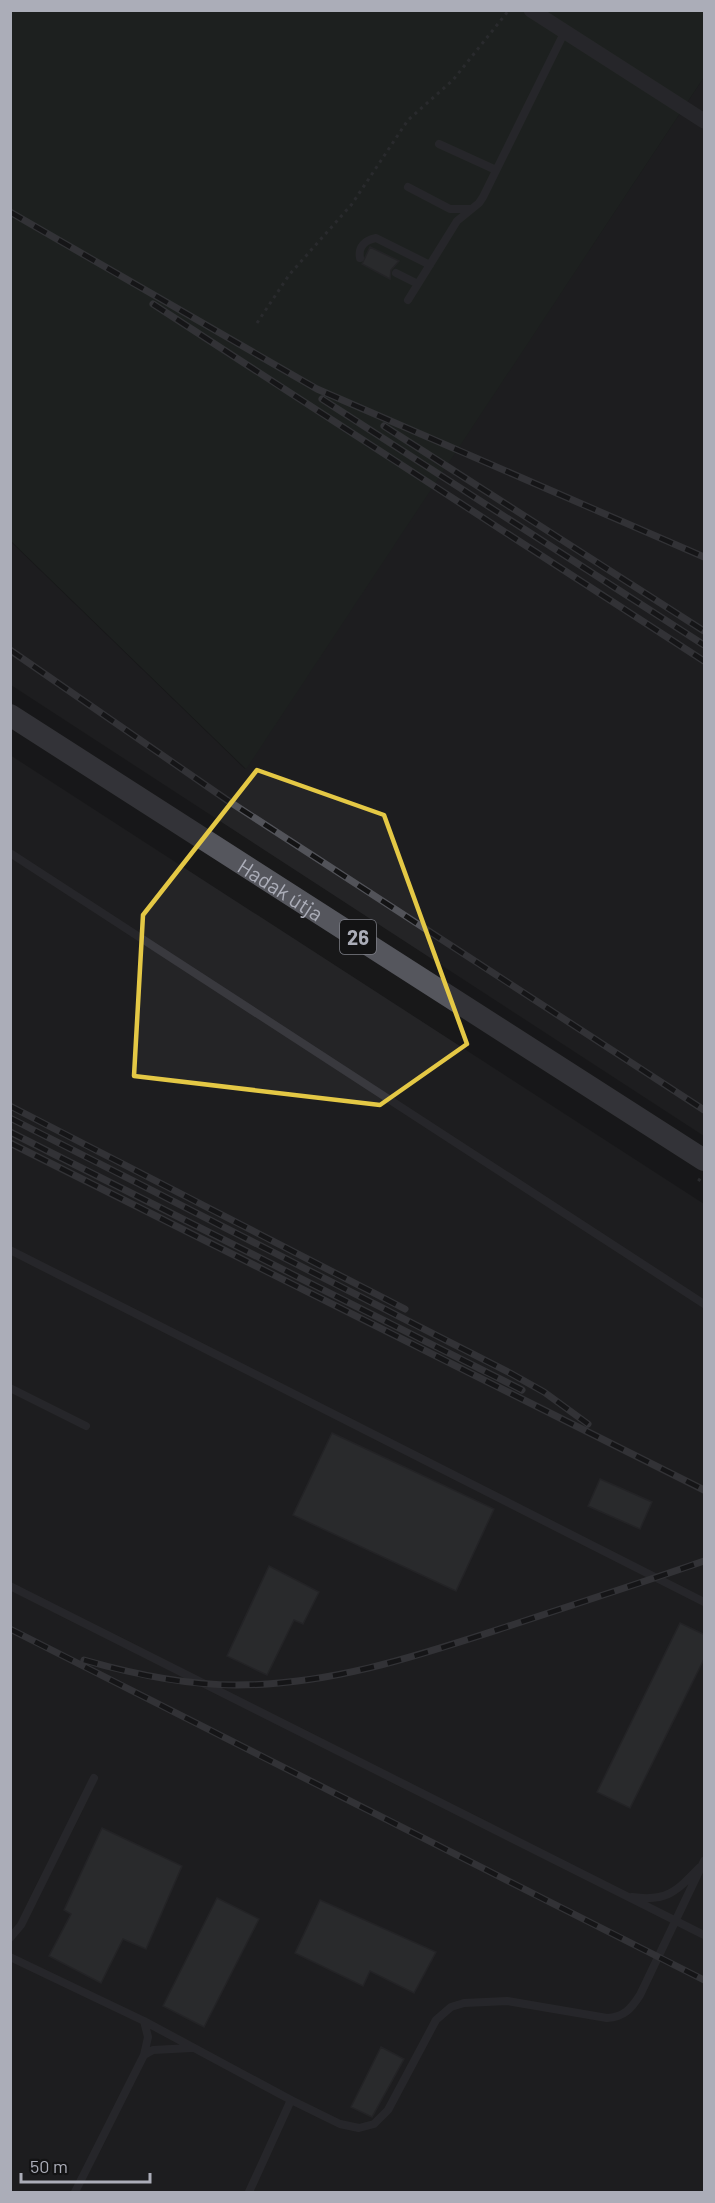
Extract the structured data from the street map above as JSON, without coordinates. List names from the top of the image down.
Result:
{
  "streets": {
    "main road": ["Hadak útja", "26"]
  },
  "scale_bar": "50 m"
}
